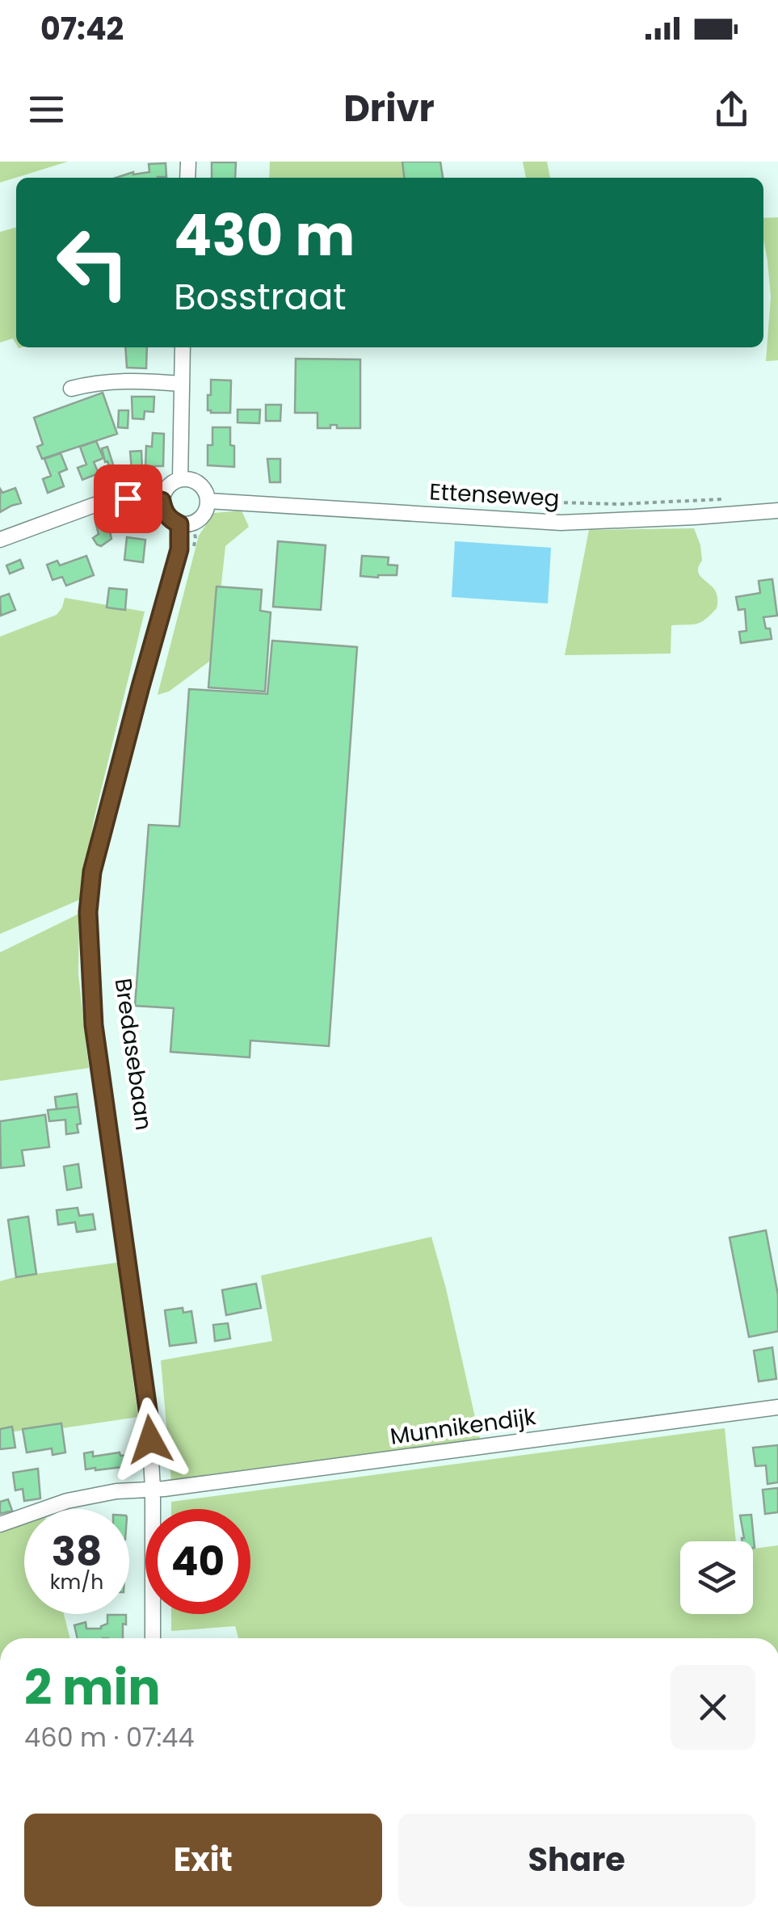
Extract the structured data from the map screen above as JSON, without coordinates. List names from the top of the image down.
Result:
{
  "streets": {
    "street": ["Ettenseweg", "Bredasebaan", "Munnikendijk"]
  },
  "crossings": [
    ["Ettenseweg", "Bredasebaan"],
    ["Bredasebaan", "Munnikendijk"]
  ],
  "page": {
    "status": "07:42",
    "header": "Drivr",
    "turn": ["430 m", "Bosstraat"],
    "speed": "38 km/h",
    "limit": "40",
    "heading": ["2 min", "460 m · 07:44"],
    "buttons": ["Exit", "Share"]
  }
}
